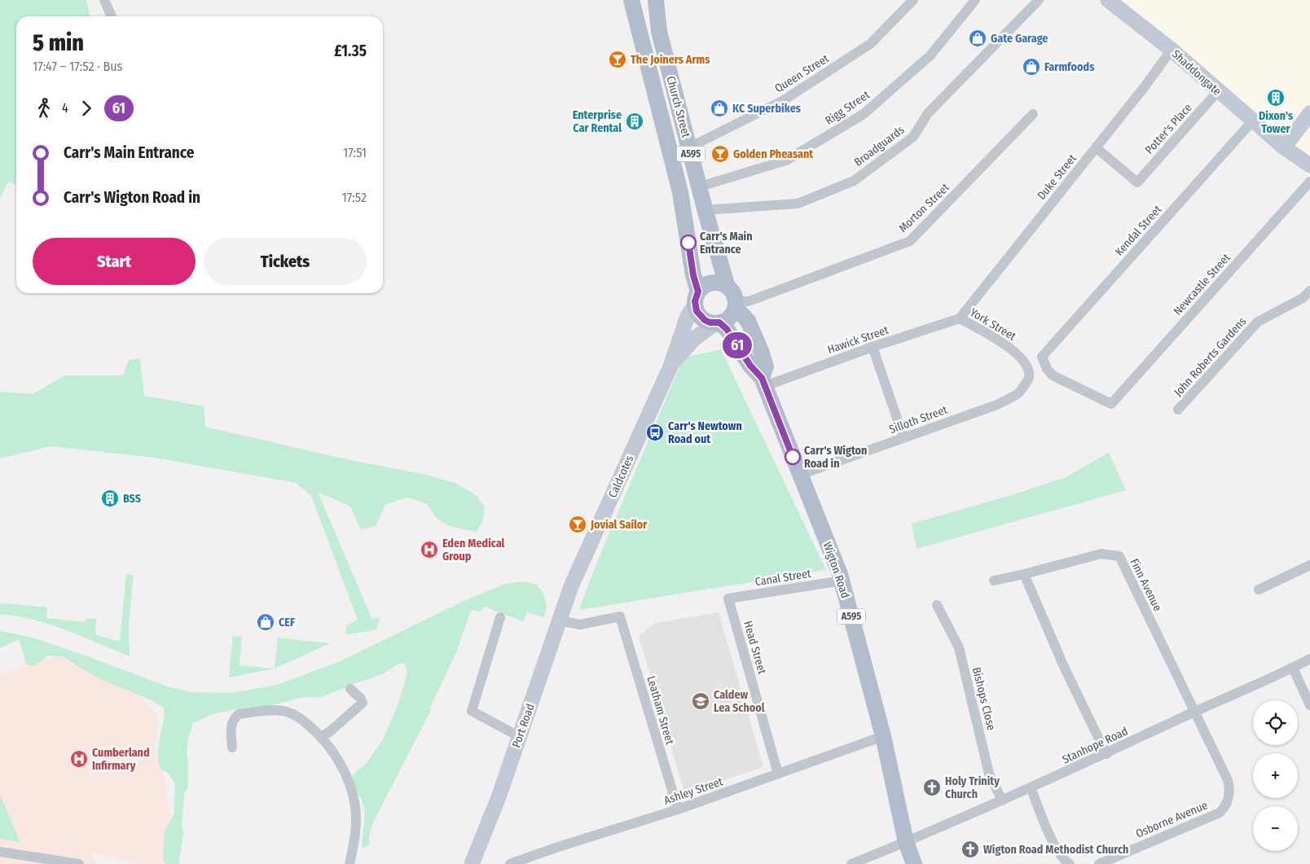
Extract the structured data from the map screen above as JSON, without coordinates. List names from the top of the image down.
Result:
{
  "streets": {
    "main road": [
      "Shaddongate",
      "Church Street",
      "A595",
      "Caldcotes",
      "Wigton Road",
      "Port Road"
    ],
    "street": [
      "Queen Street",
      "Rigg Street",
      "Potter's Place",
      "Broadguards",
      "Duke Street",
      "Morton Street",
      "Kendal Street",
      "Newcastle Street",
      "York Street",
      "Hawick Street",
      "John Roberts Gardens",
      "Silloth Street",
      "Canal Street",
      "Finn Avenue",
      "Head Street",
      "Bishops Close",
      "Leatham Street",
      "Stanhope Road",
      "Ashley Street",
      "Osborne Avenue"
    ]
  },
  "crossings": [
    ["Shaddongate", "Potter's Place"],
    ["Shaddongate", "Duke Street"],
    ["Shaddongate", "Kendal Street"],
    ["Queen Street", "Church Street"],
    ["Church Street", "Rigg Street"],
    ["Church Street", "Broadguards"],
    ["Church Street", "A595"],
    ["Church Street", "Morton Street"],
    ["Church Street", "Caldcotes"],
    ["Church Street", "Wigton Road"],
    ["Potter's Place", "Duke Street"],
    ["Duke Street", "York Street"],
    ["Duke Street", "Hawick Street"],
    ["Morton Street", "Caldcotes"],
    ["Morton Street", "Wigton Road"],
    ["Kendal Street", "Newcastle Street"],
    ["York Street", "Hawick Street"],
    ["York Street", "Silloth Street"],
    ["Hawick Street", "Wigton Road"],
    ["Silloth Street", "Wigton Road"],
    ["Caldcotes", "Wigton Road"],
    ["Caldcotes", "Port Road"],
    ["Wigton Road", "Canal Street"],
    ["Wigton Road", "Stanhope Road"],
    ["Wigton Road", "Ashley Street"],
    ["Canal Street", "Head Street"],
    ["Finn Avenue", "Stanhope Road"],
    ["Finn Avenue", "Osborne Avenue"],
    ["Head Street", "Ashley Street"],
    ["Bishops Close", "Stanhope Road"],
    ["Leatham Street", "Port Road"],
    ["Leatham Street", "Ashley Street"],
    ["Stanhope Road", "Osborne Avenue"]
  ],
  "places": {
    "shop": [
      "Gate Garage",
      "Farmfoods",
      "KC Superbikes",
      "CEF"
    ],
    "bar": ["The Joiners Arms", "Golden Pheasant", "Jovial Sailor"],
    "building": ["Dixon's Tower", "Enterprise Car Rental", "BSS"],
    "other": ["Carr's Main Entrance", "Carr's Wigton Road in"],
    "bus stop": ["Carr's Newtown Road out"],
    "hospital": ["Eden Medical Group", "Cumberland Infirmary"],
    "school or university": ["Caldew Lea School"],
    "church": ["Holy Trinity Church", "Wigton Road Methodist Church"]
  },
  "lines": ["bus line 61"],
  "page": {
    "on_map": "61",
    "heading": ["5 min", "17:47 – 17:52 · Bus", "£1.35"],
    "legs": ["4", "61"],
    "list": [
      {
        "name": "Carr's Main Entrance",
        "value": "17:51"
      },
      {
        "name": "Carr's Wigton Road in",
        "value": "17:52"
      }
    ],
    "buttons": ["Start", "Tickets"],
    "map_buttons": ["+", "−"]
  }
}
